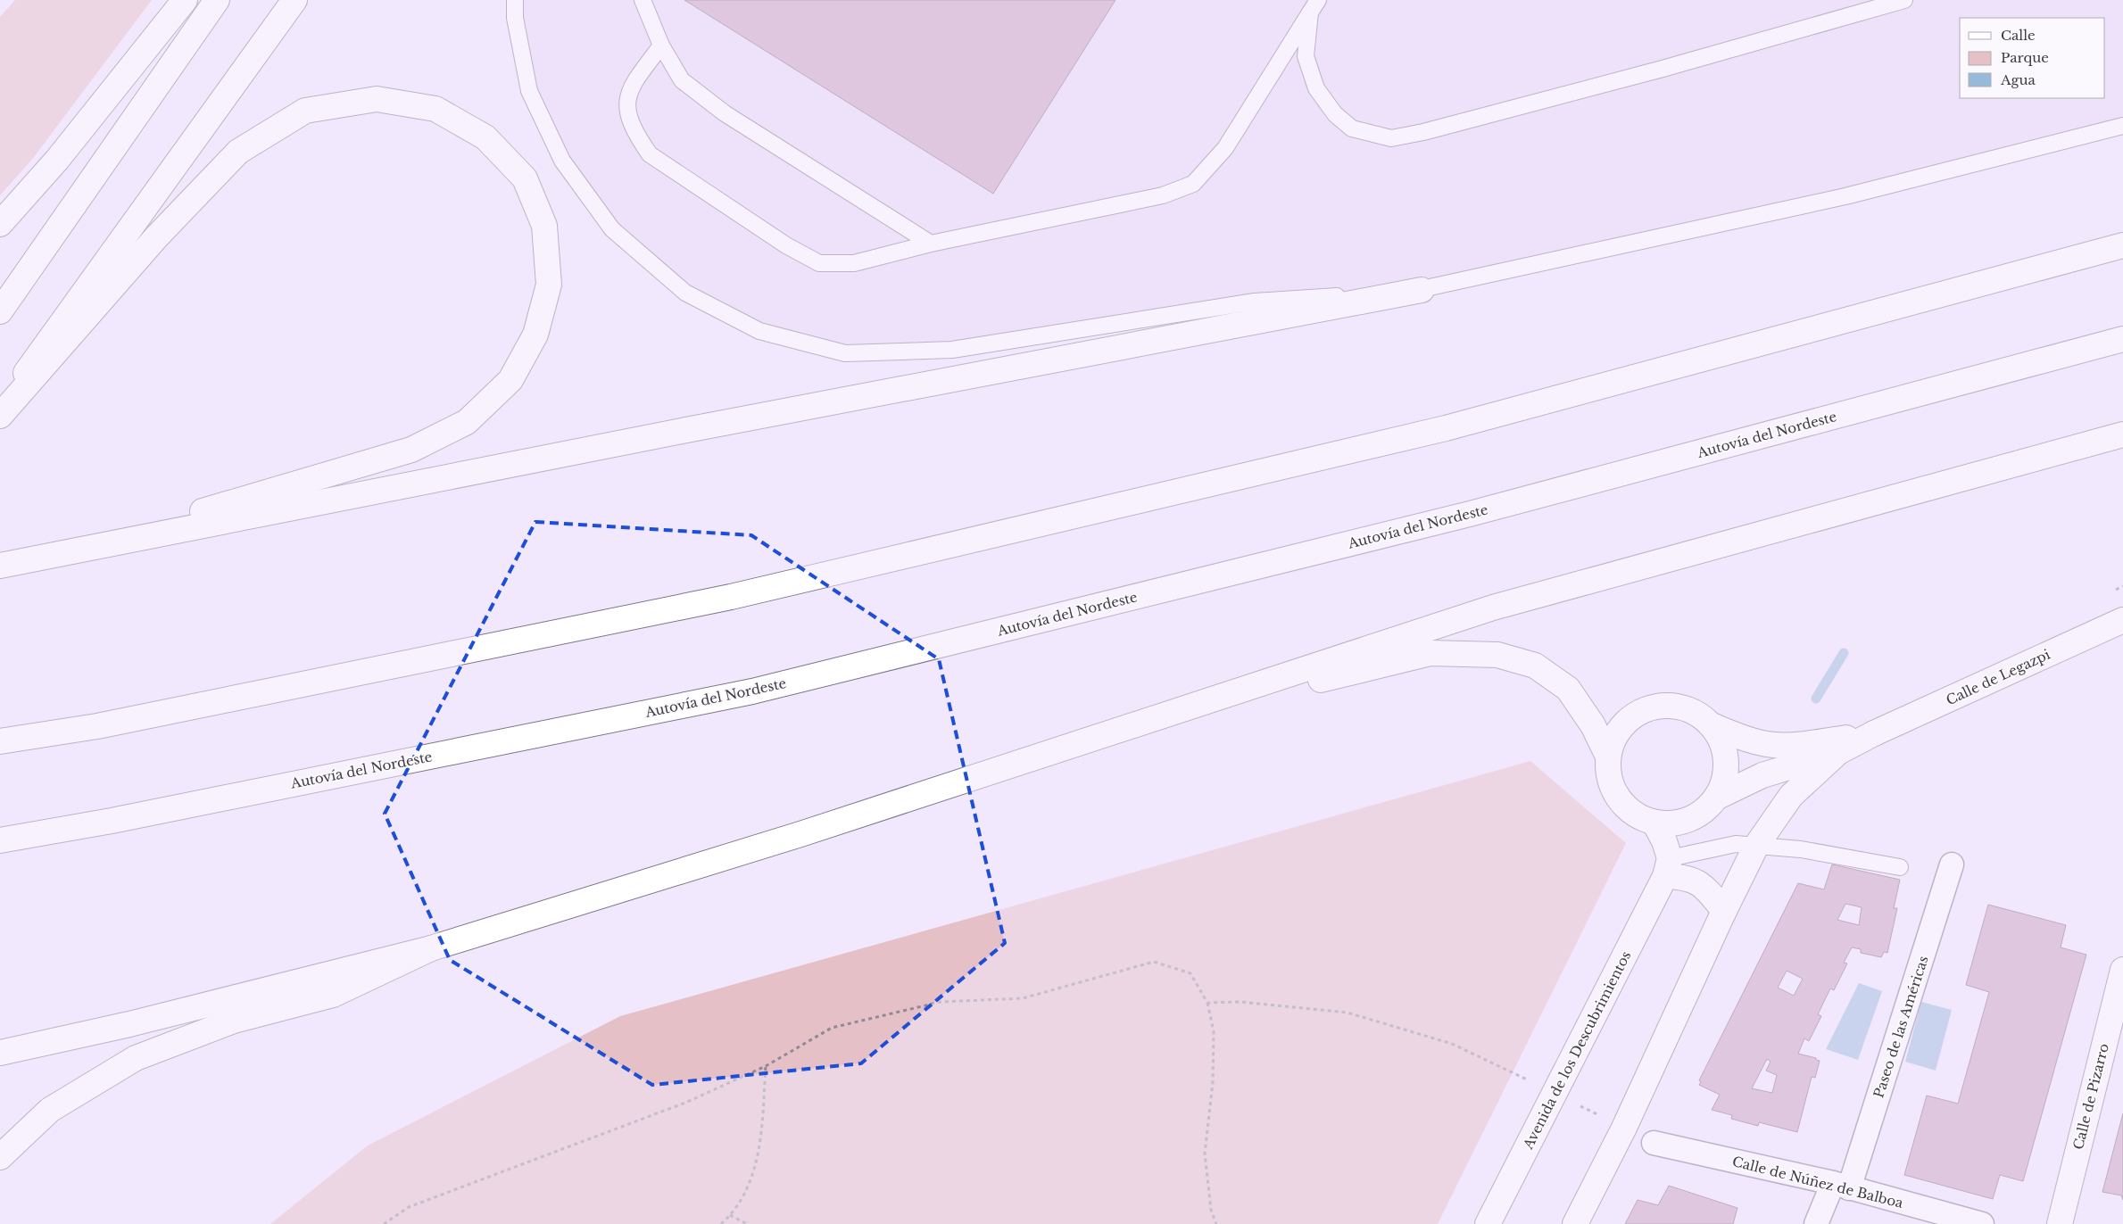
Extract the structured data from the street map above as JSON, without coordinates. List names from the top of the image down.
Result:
{
  "streets": {
    "main road": [
      "Autovía del Nordeste",
      "Calle de Legazpi",
      "Avenida de los Descubrimientos",
      "Calle de Pizarro"
    ],
    "street": ["Paseo de las Américas", "Calle de Núñez de Balboa"]
  },
  "crossings": [
    ["Paseo de las Américas", "Calle de Núñez de Balboa"]
  ],
  "legend": ["Calle", "Parque", "Agua"]
}
